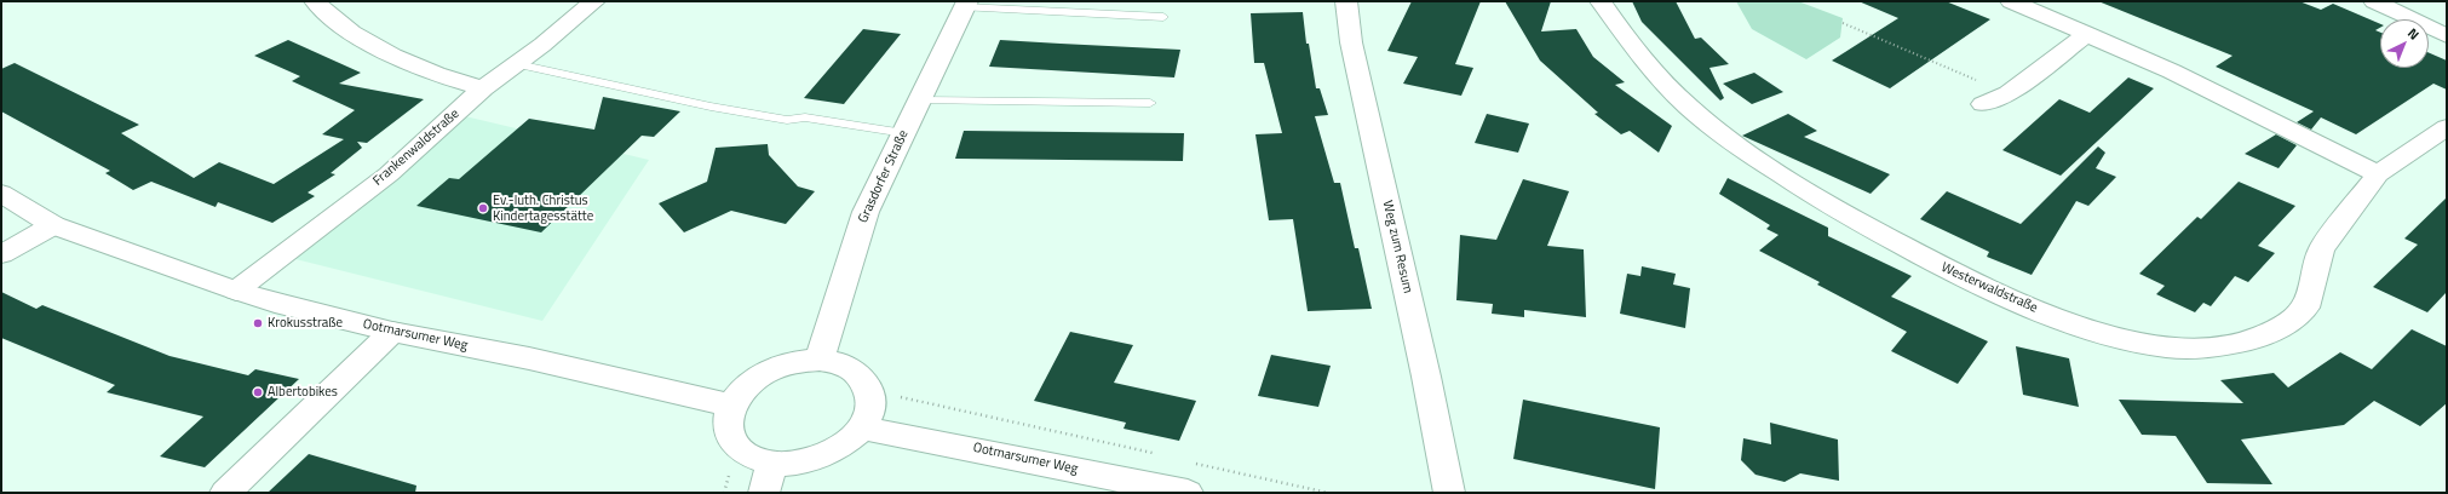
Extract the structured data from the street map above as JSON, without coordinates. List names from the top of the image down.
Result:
{
  "streets": {
    "street": [
      "Frankenwaldstraße",
      "Grasdorfer Straße",
      "Weg zum Resum",
      "Westerwaldstraße",
      "Ootmarsumer Weg"
    ]
  },
  "crossings": [
    ["Frankenwaldstraße", "Ootmarsumer Weg"],
    ["Grasdorfer Straße", "Ootmarsumer Weg"]
  ],
  "places": ["Ev.-luth. Christus Kindertagesstätte", "Krokusstraße", "Albertobikes"],
  "north": "top right"
}
